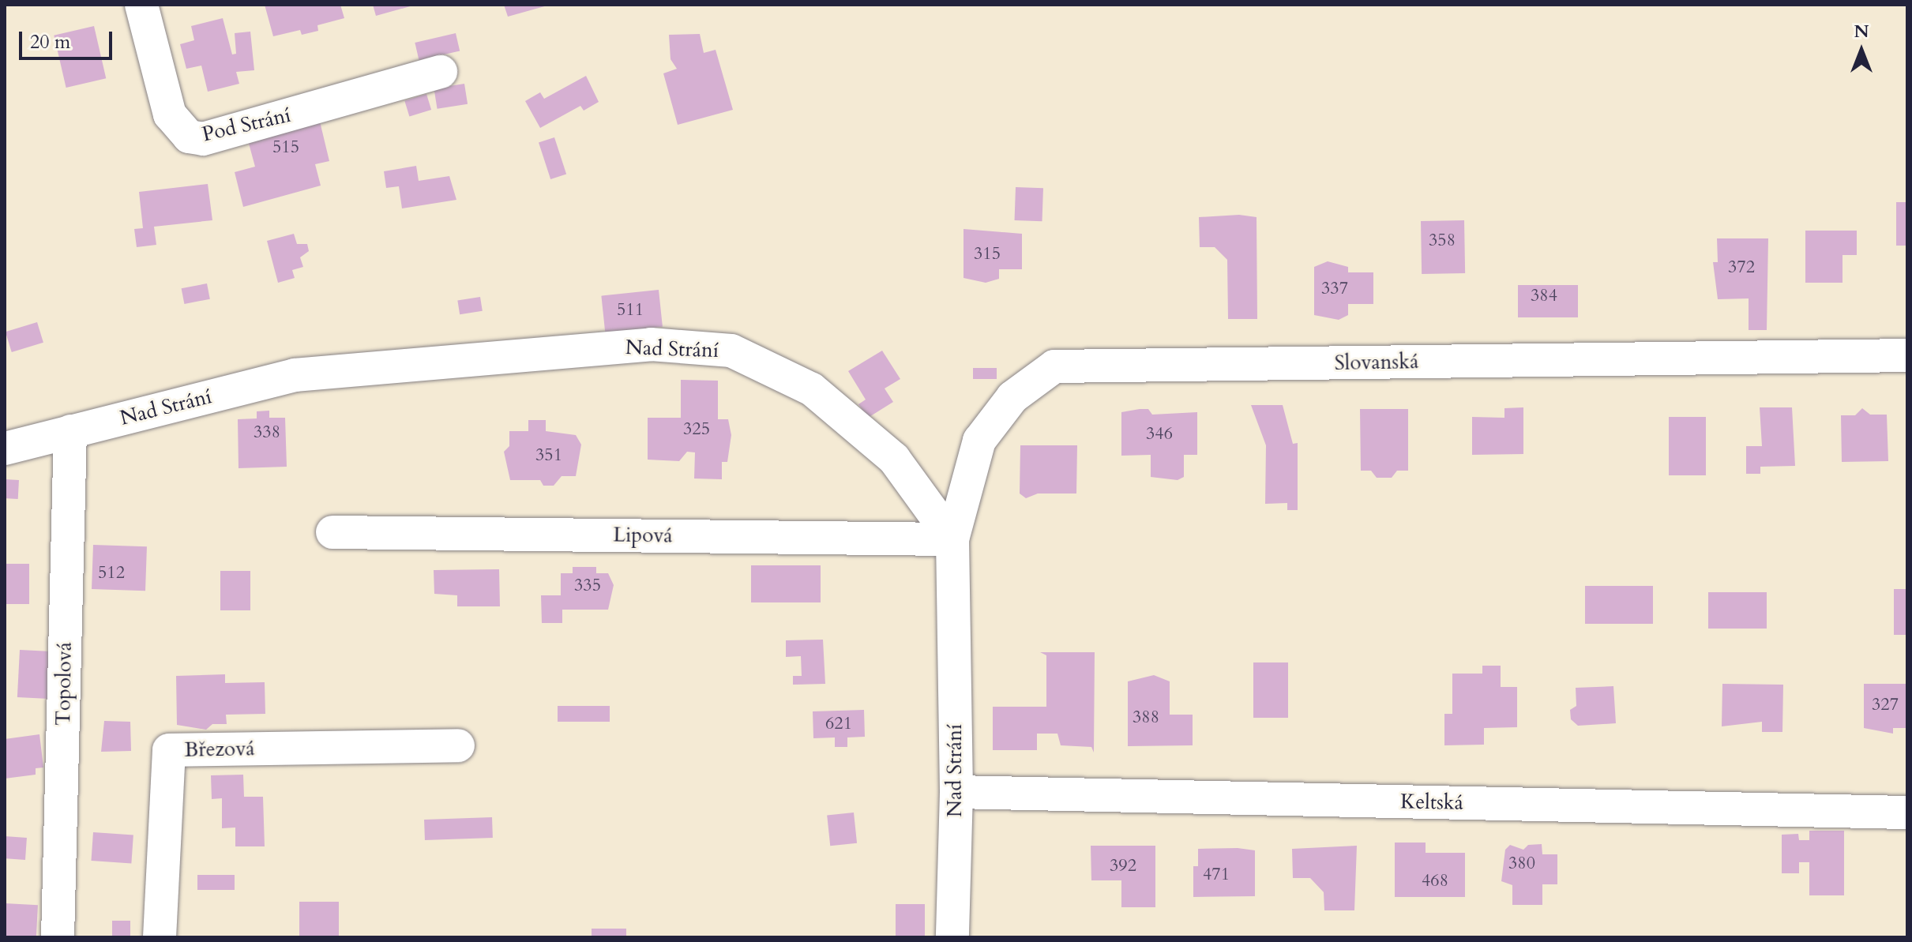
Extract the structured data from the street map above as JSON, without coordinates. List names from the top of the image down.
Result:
{
  "streets": {
    "street": [
      "Pod Strání",
      "Nad Strání",
      "Slovanská",
      "Lipová",
      "Topolová",
      "Březová",
      "Keltská"
    ]
  },
  "crossings": [
    ["Nad Strání", "Slovanská"],
    ["Nad Strání", "Lipová"],
    ["Nad Strání", "Topolová"],
    ["Nad Strání", "Keltská"],
    ["Slovanská", "Lipová"]
  ],
  "house_numbers": [
    "515",
    "358",
    "315",
    "372",
    "337",
    "384",
    "511",
    "325",
    "338",
    "346",
    "351",
    "512",
    "335",
    "327",
    "388",
    "621",
    "380",
    "392",
    "471",
    "468"
  ],
  "scale_bar": "20 m",
  "north": "top"
}
